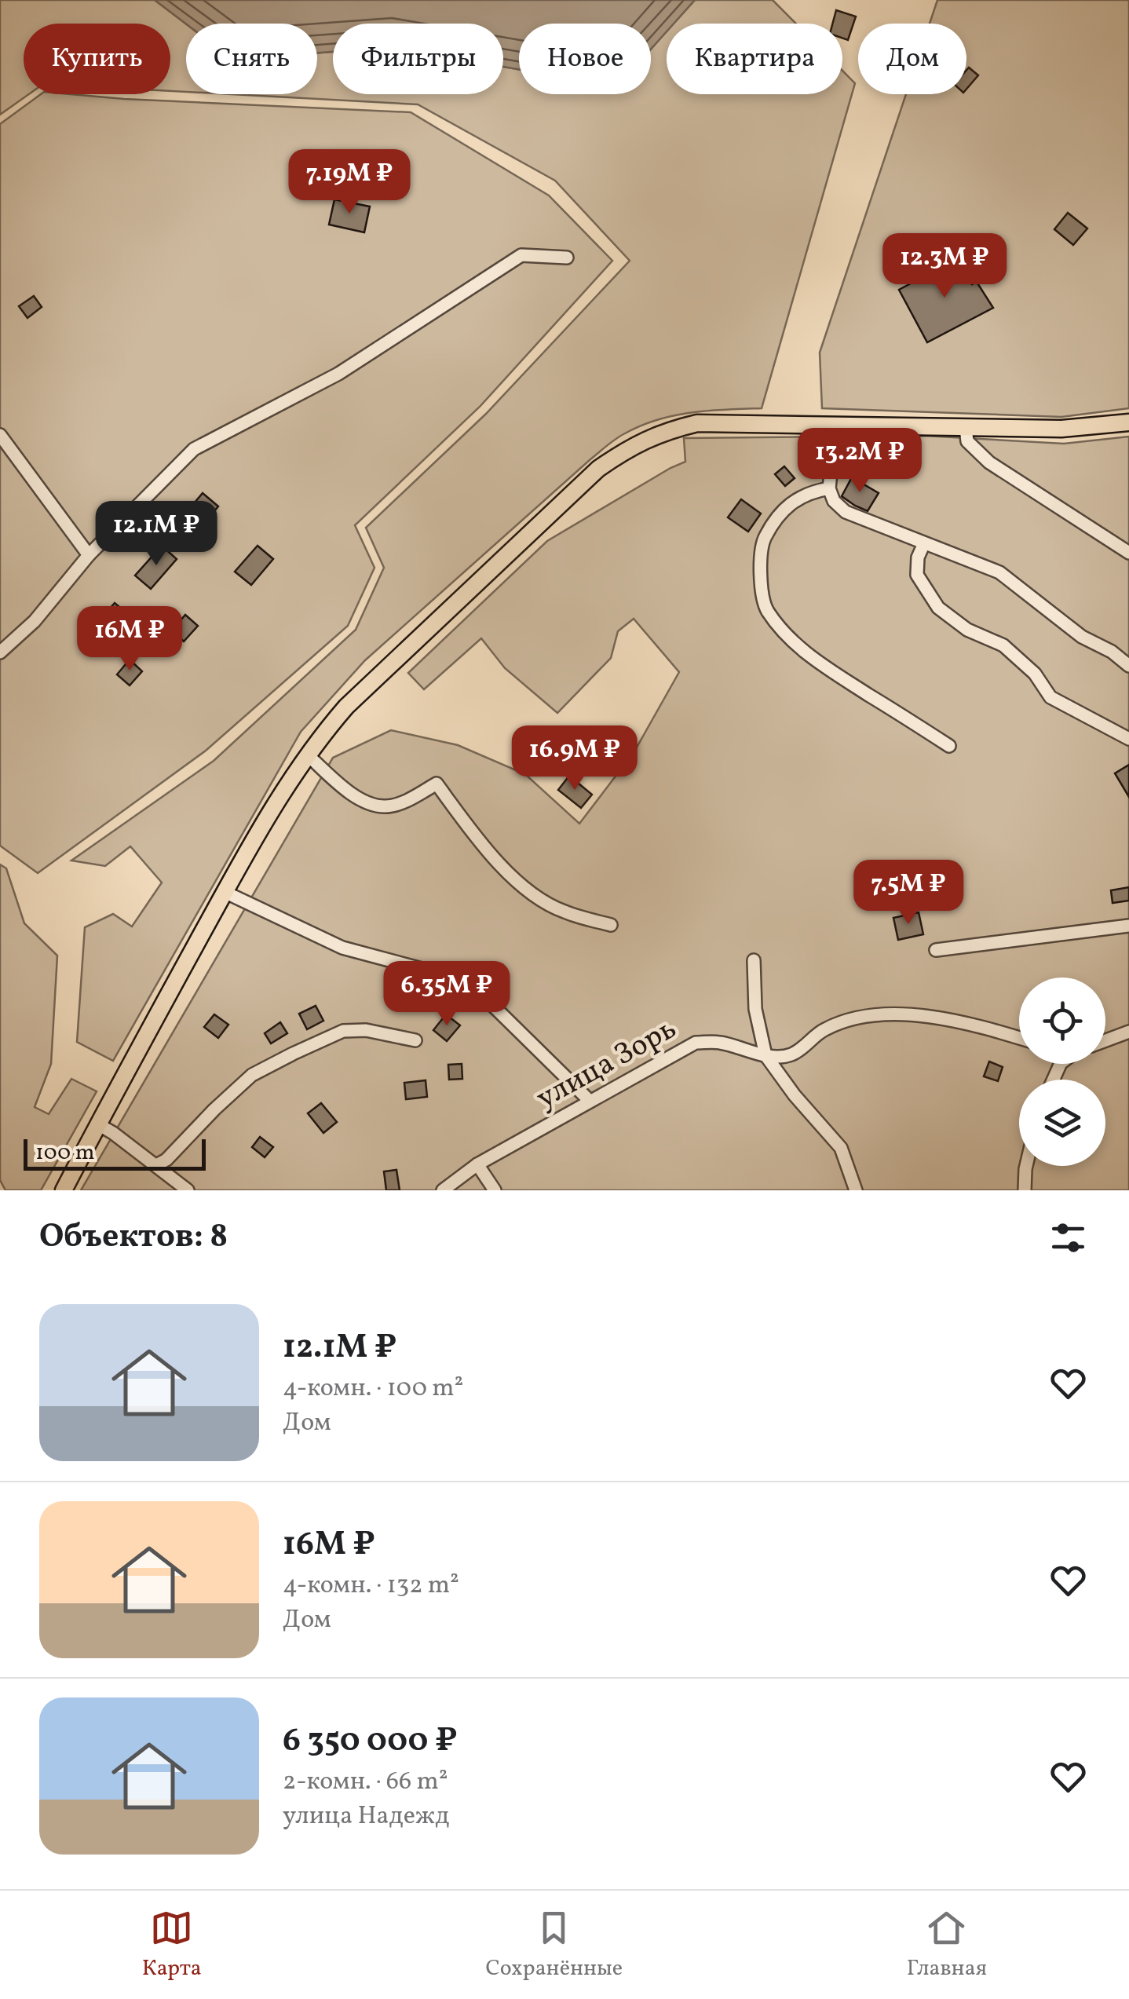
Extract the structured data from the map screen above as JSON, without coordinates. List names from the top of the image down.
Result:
{
  "streets": {
    "street": ["улица Зорь"]
  },
  "scale_bar": "100 m",
  "page": {
    "chip": [
      "Купить",
      "Снять",
      "Фильтры",
      "Новое",
      "Квартира",
      "Дом"
    ],
    "price": [
      "7.19M ₽",
      "12.3M ₽",
      "13.2M ₽",
      "12.1M ₽",
      "16M ₽",
      "16.9M ₽",
      "7.5M ₽",
      "6.35M ₽"
    ],
    "scale": "100 m",
    "heading": "Объектов: 8",
    "list": [
      {
        "name": "12.1M ₽",
        "note": "4-комн. · 100 m² · Дом"
      },
      {
        "name": "16M ₽",
        "note": "4-комн. · 132 m² · Дом"
      },
      {
        "name": "6 350 000 ₽",
        "note": "2-комн. · 66 m² · улица Надежд"
      }
    ],
    "tabs": ["Карта", "Сохранённые", "Главная"]
  }
}
